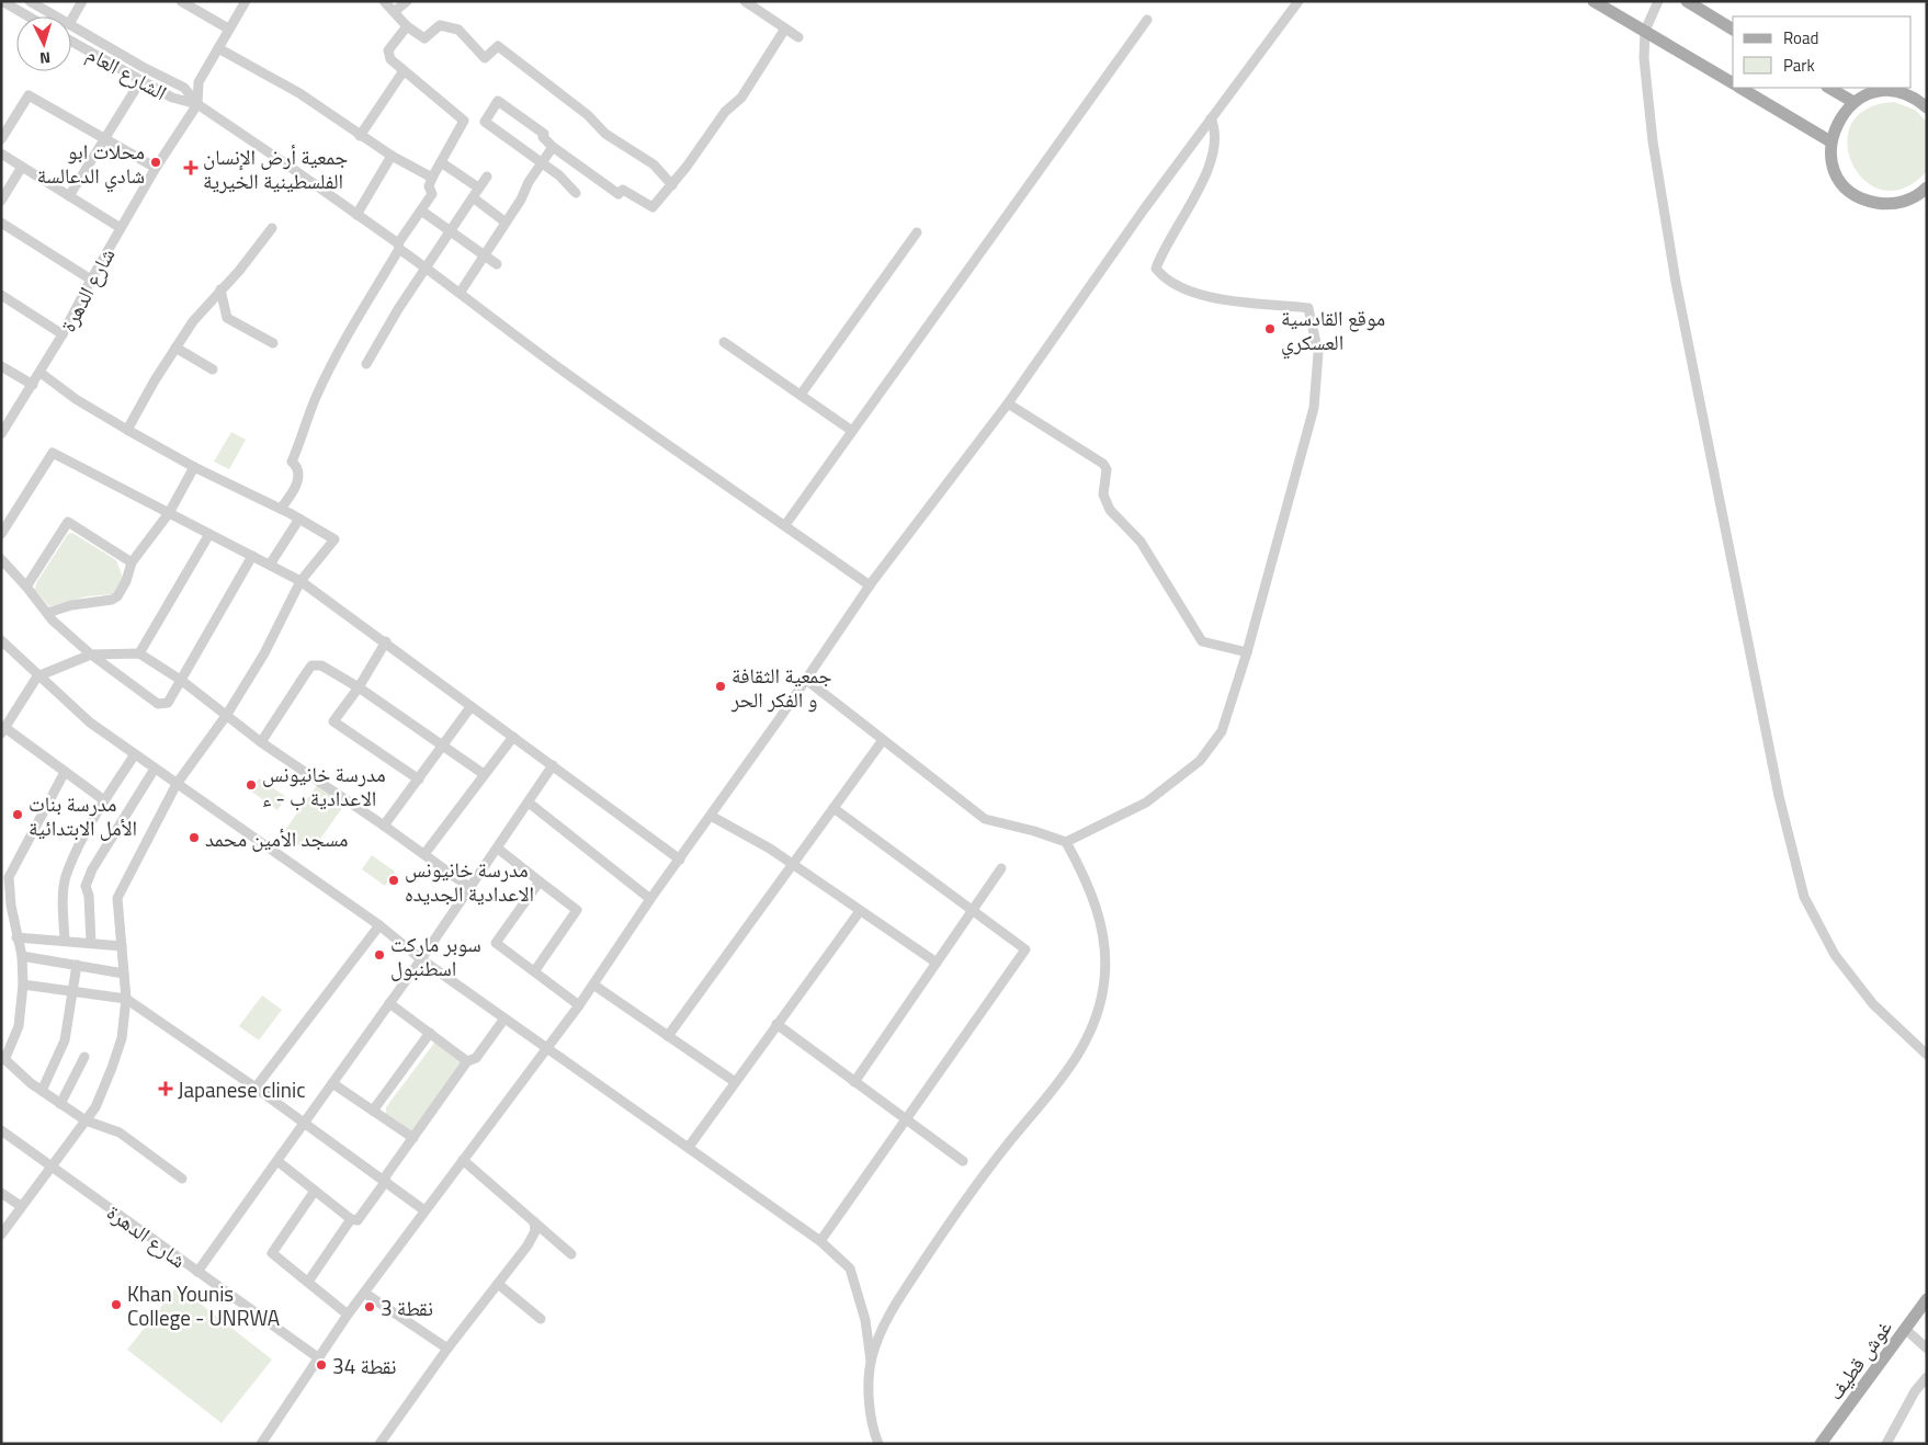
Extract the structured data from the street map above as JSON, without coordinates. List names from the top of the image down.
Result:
{
  "streets": {
    "main road": ["غوش قطيف"],
    "street": ["الشارع العام", "شارع الدهرة"]
  },
  "crossings": [
    ["الشارع العام", "شارع الدهرة"]
  ],
  "places": {
    "other": [
      "محلات ابو شادي الدعالسة",
      "موقع القادسية العسكري",
      "جمعية الثقافة و الفكر الحر",
      "مدرسة خانيونس الاعدادية ب - ء",
      "مدرسة بنات الأمل الابتدائية",
      "مسجد الأمين محمد",
      "مدرسة خانيونس الاعدادية الجديده",
      "سوبر ماركت اسطنبول",
      "Khan Younis College - UNRWA",
      "نقطة 3",
      "نقطة 34"
    ],
    "health": ["جمعية أرض الإنسان الفلسطينية الخيرية", "Japanese clinic"]
  },
  "legend": ["Road", "Park"],
  "north": "bottom"
}
